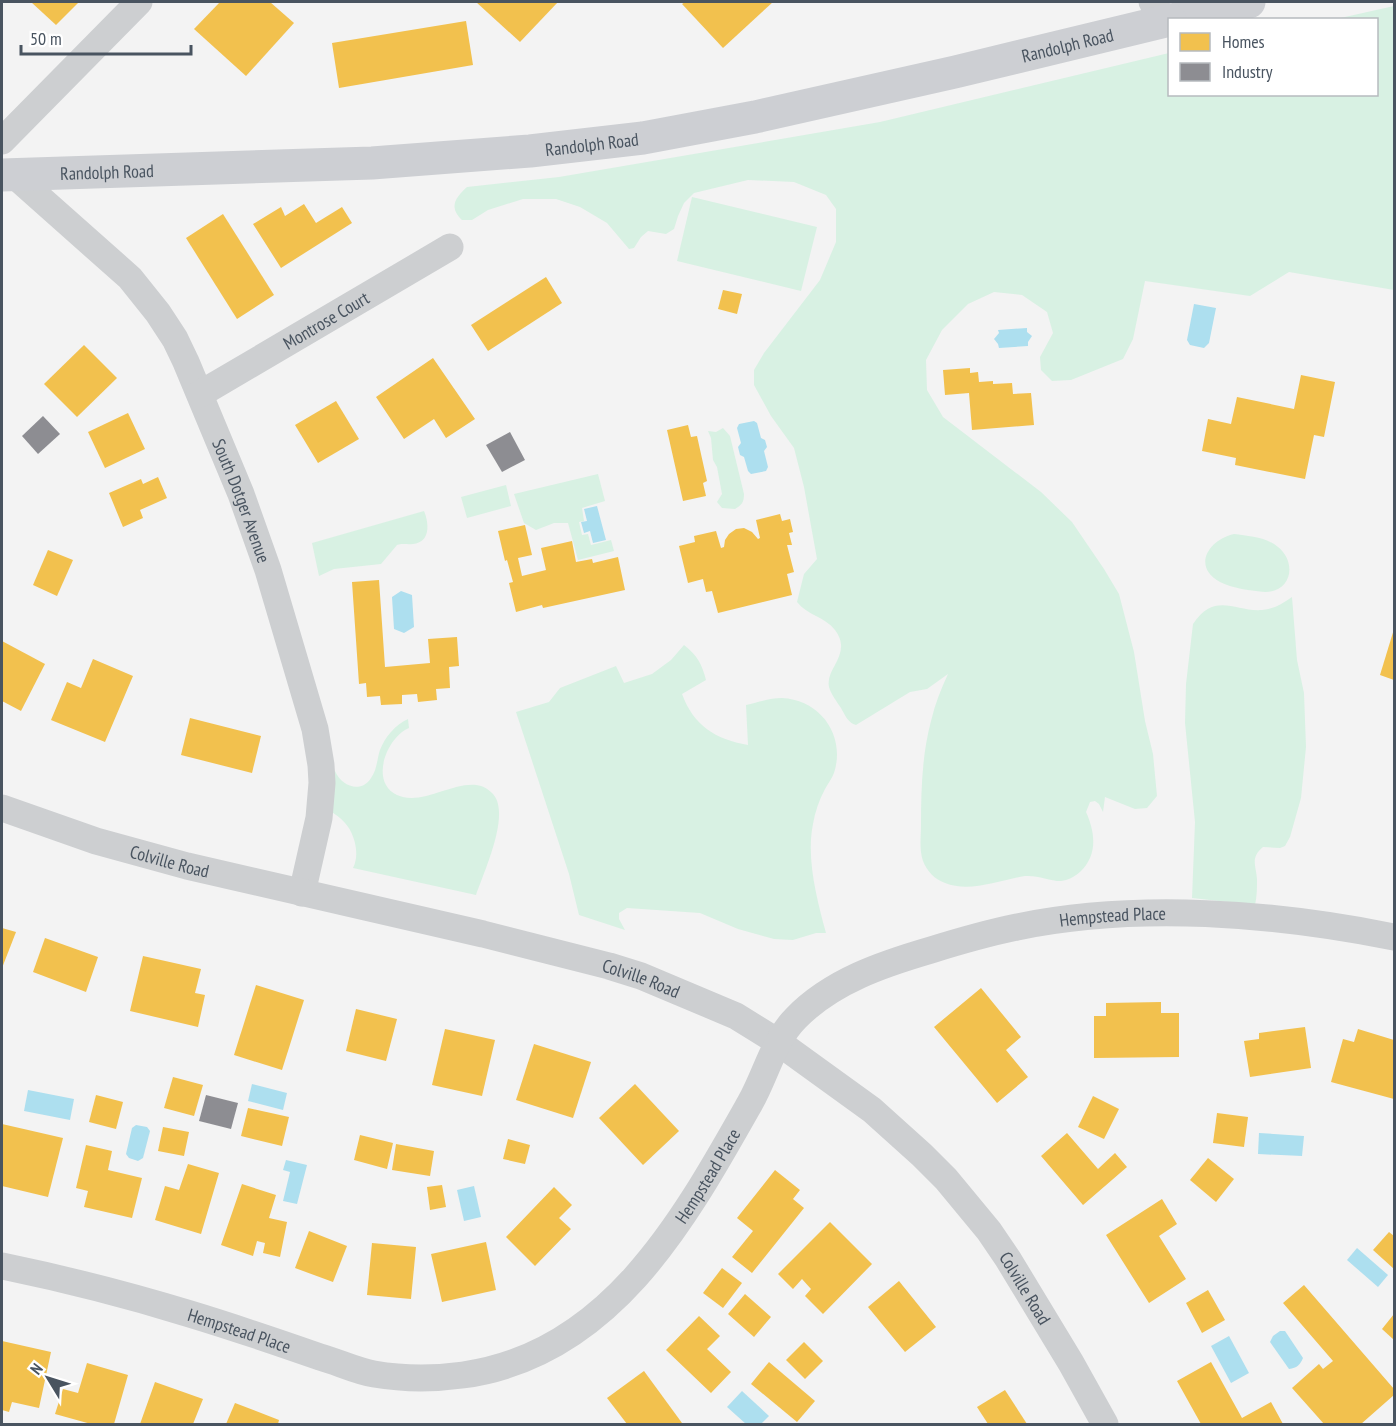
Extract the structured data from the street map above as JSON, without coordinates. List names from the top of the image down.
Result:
{
  "streets": {
    "main road": ["Randolph Road"],
    "street": [
      "Montrose Court",
      "South Dotger Avenue",
      "Colville Road",
      "Hempstead Place"
    ]
  },
  "crossings": [
    ["Randolph Road", "South Dotger Avenue"],
    ["Montrose Court", "South Dotger Avenue"],
    ["South Dotger Avenue", "Colville Road"],
    ["Colville Road", "Hempstead Place"]
  ],
  "legend": ["Homes", "Industry"],
  "scale_bar": "50 m",
  "north": "top left"
}
